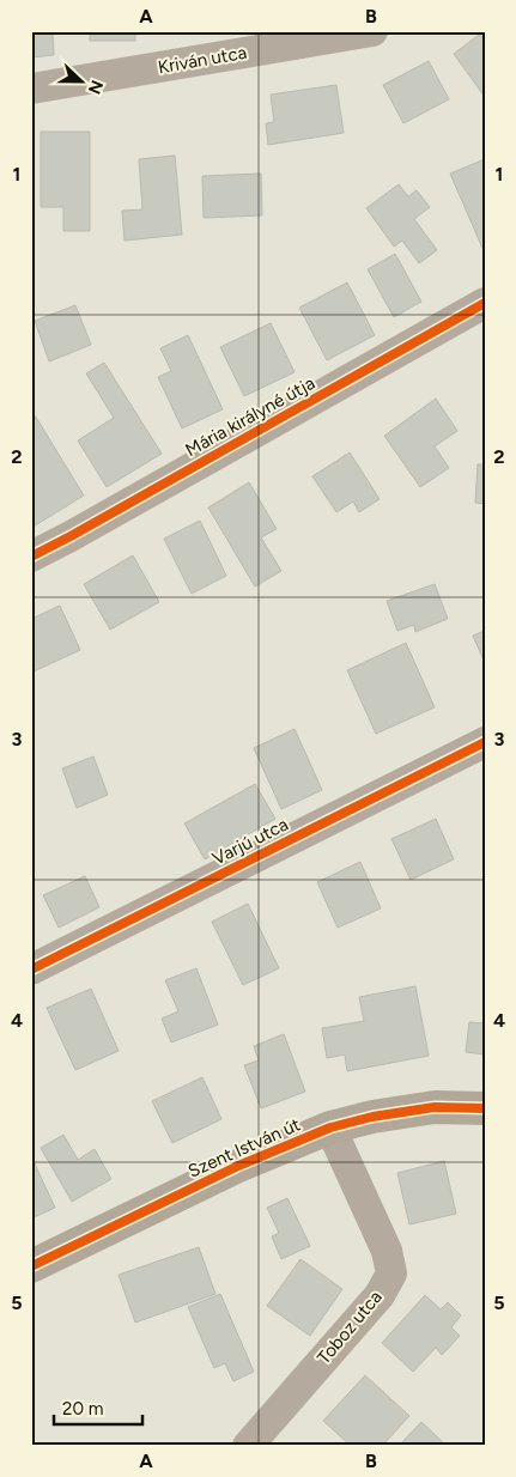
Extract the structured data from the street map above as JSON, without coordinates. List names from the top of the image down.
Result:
{
  "streets": {
    "street": [
      "Kriván utca",
      "Mária királyné útja",
      "Varjú utca",
      "Szent István út",
      "Toboz utca"
    ]
  },
  "crossings": [
    ["Szent István út", "Toboz utca"]
  ],
  "scale_bar": "20 m",
  "north": "right",
  "grid": {
    "columns": ["A", "B"],
    "rows": [
      "1",
      "2",
      "3",
      "4",
      "5"
    ]
  }
}
